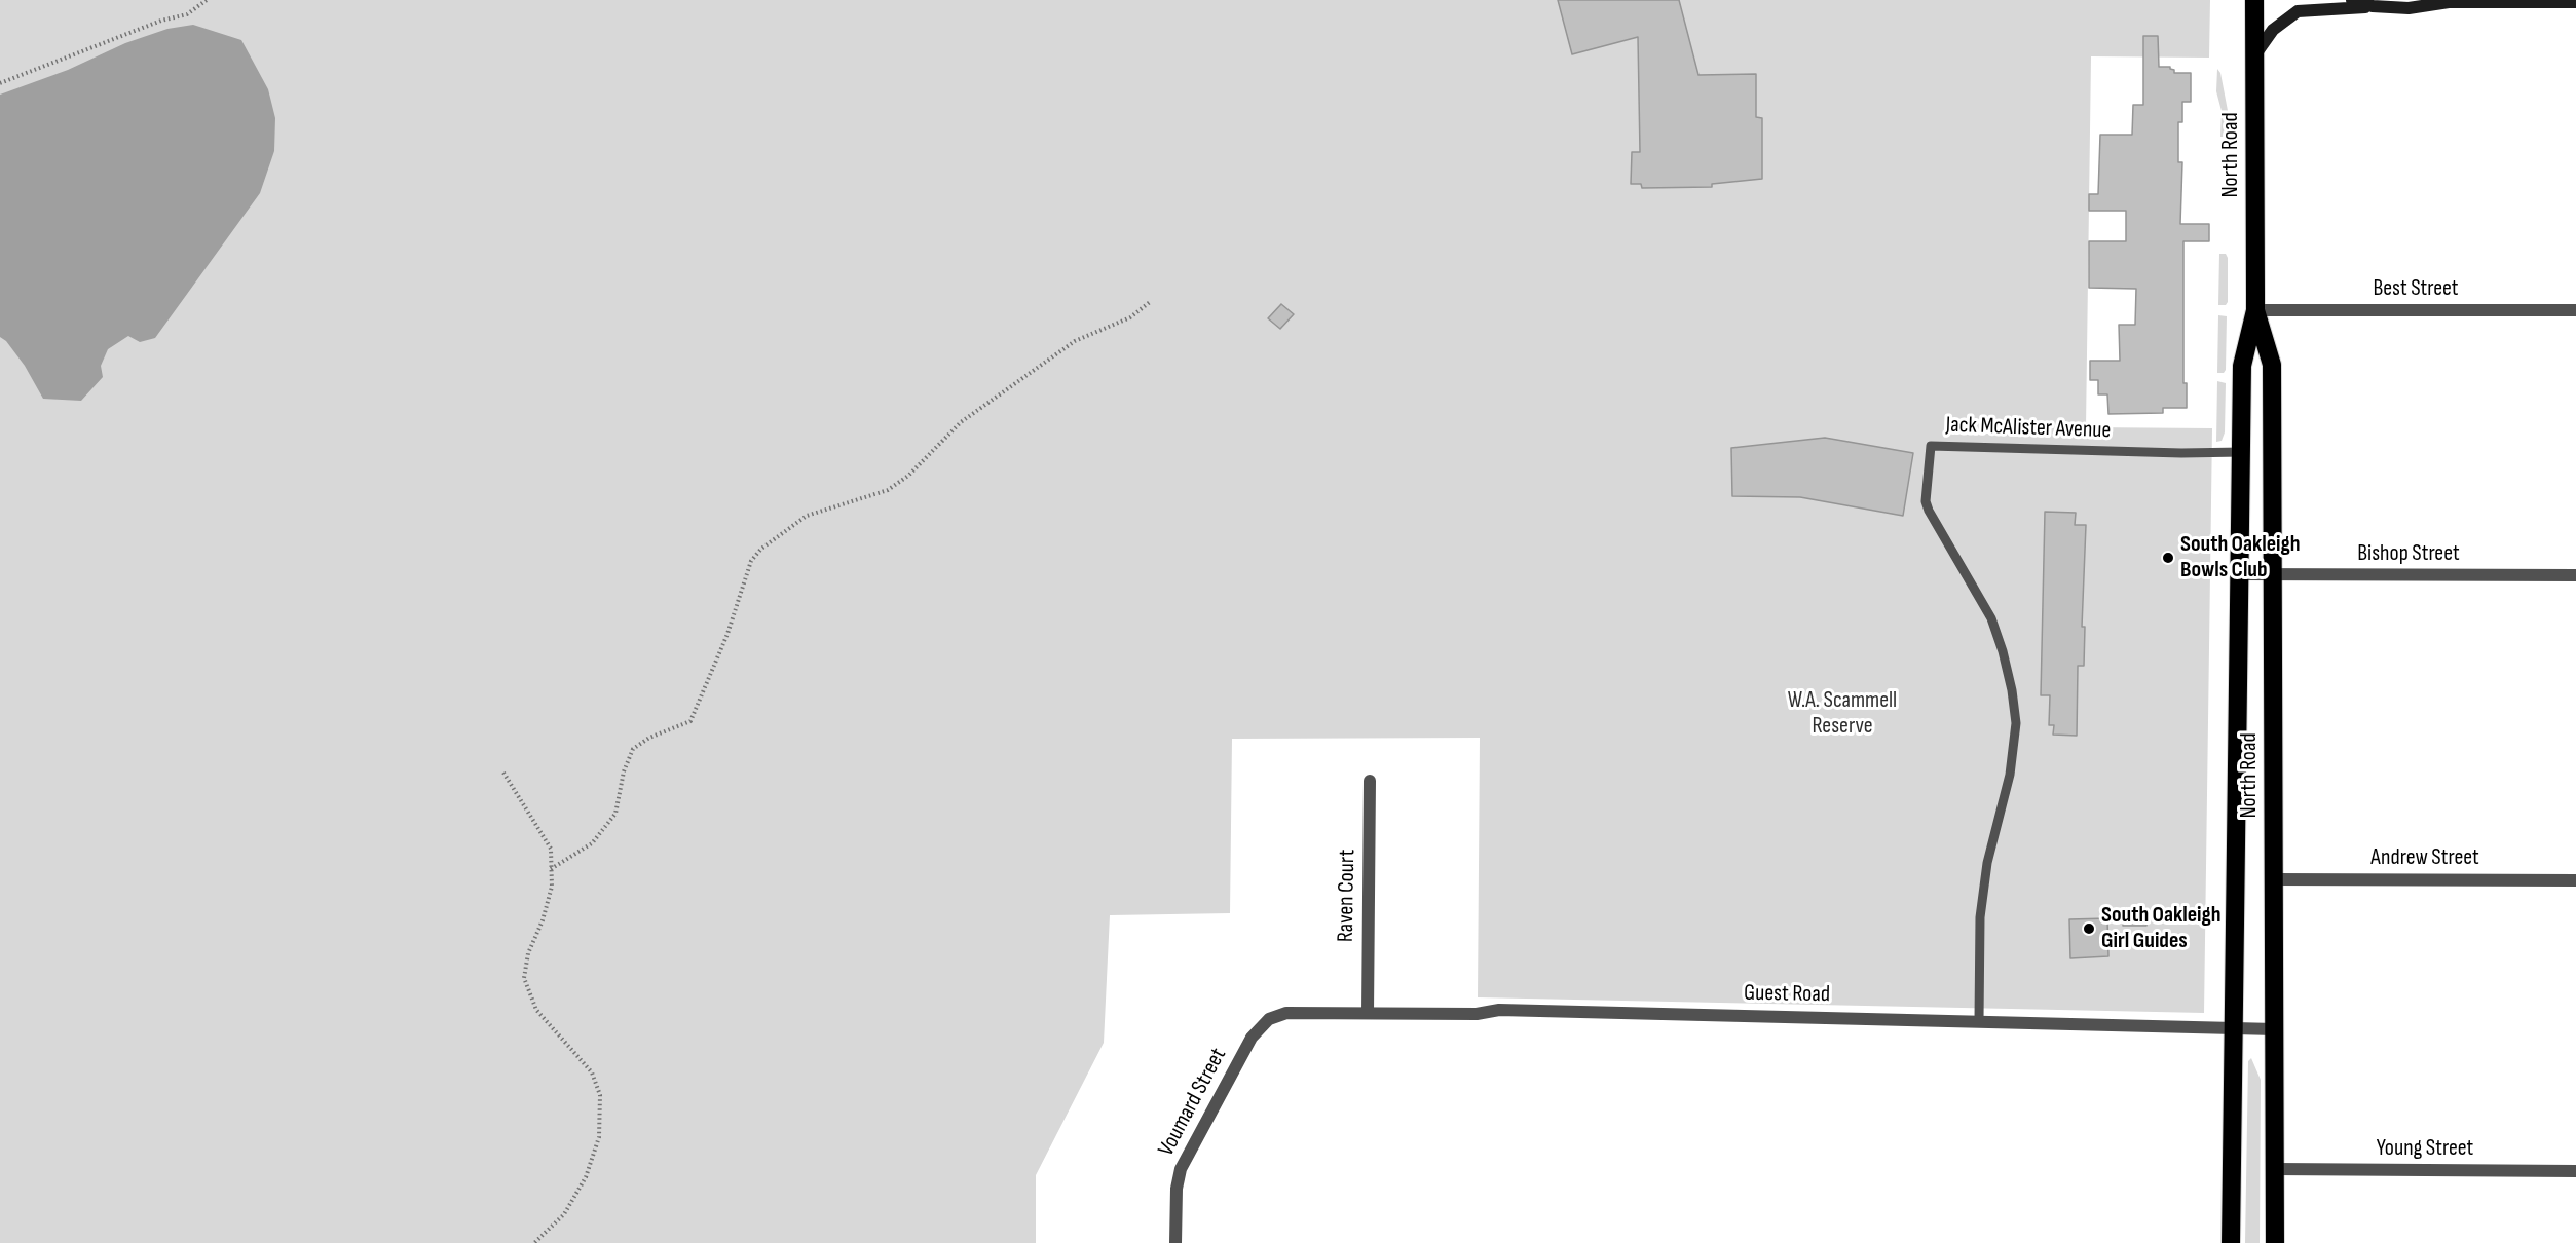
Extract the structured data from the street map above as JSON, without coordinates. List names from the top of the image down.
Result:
{
  "streets": {
    "highway": ["North Road"],
    "street": [
      "Best Street",
      "Bishop Street",
      "Andrew Street",
      "Raven Court",
      "Guest Road",
      "Voumard Street",
      "Young Street"
    ],
    "lane": ["Jack McAlister Avenue"]
  },
  "crossings": [
    ["North Road", "Best Street"],
    ["North Road", "Jack McAlister Avenue"],
    ["North Road", "Bishop Street"],
    ["North Road", "Andrew Street"],
    ["North Road", "Guest Road"],
    ["North Road", "Young Street"],
    ["Jack McAlister Avenue", "Guest Road"],
    ["Raven Court", "Guest Road"],
    ["Guest Road", "Voumard Street"]
  ],
  "parks": ["W.A. Scammell Reserve"],
  "places": ["South Oakleigh Bowls Club", "South Oakleigh Girl Guides"]
}
